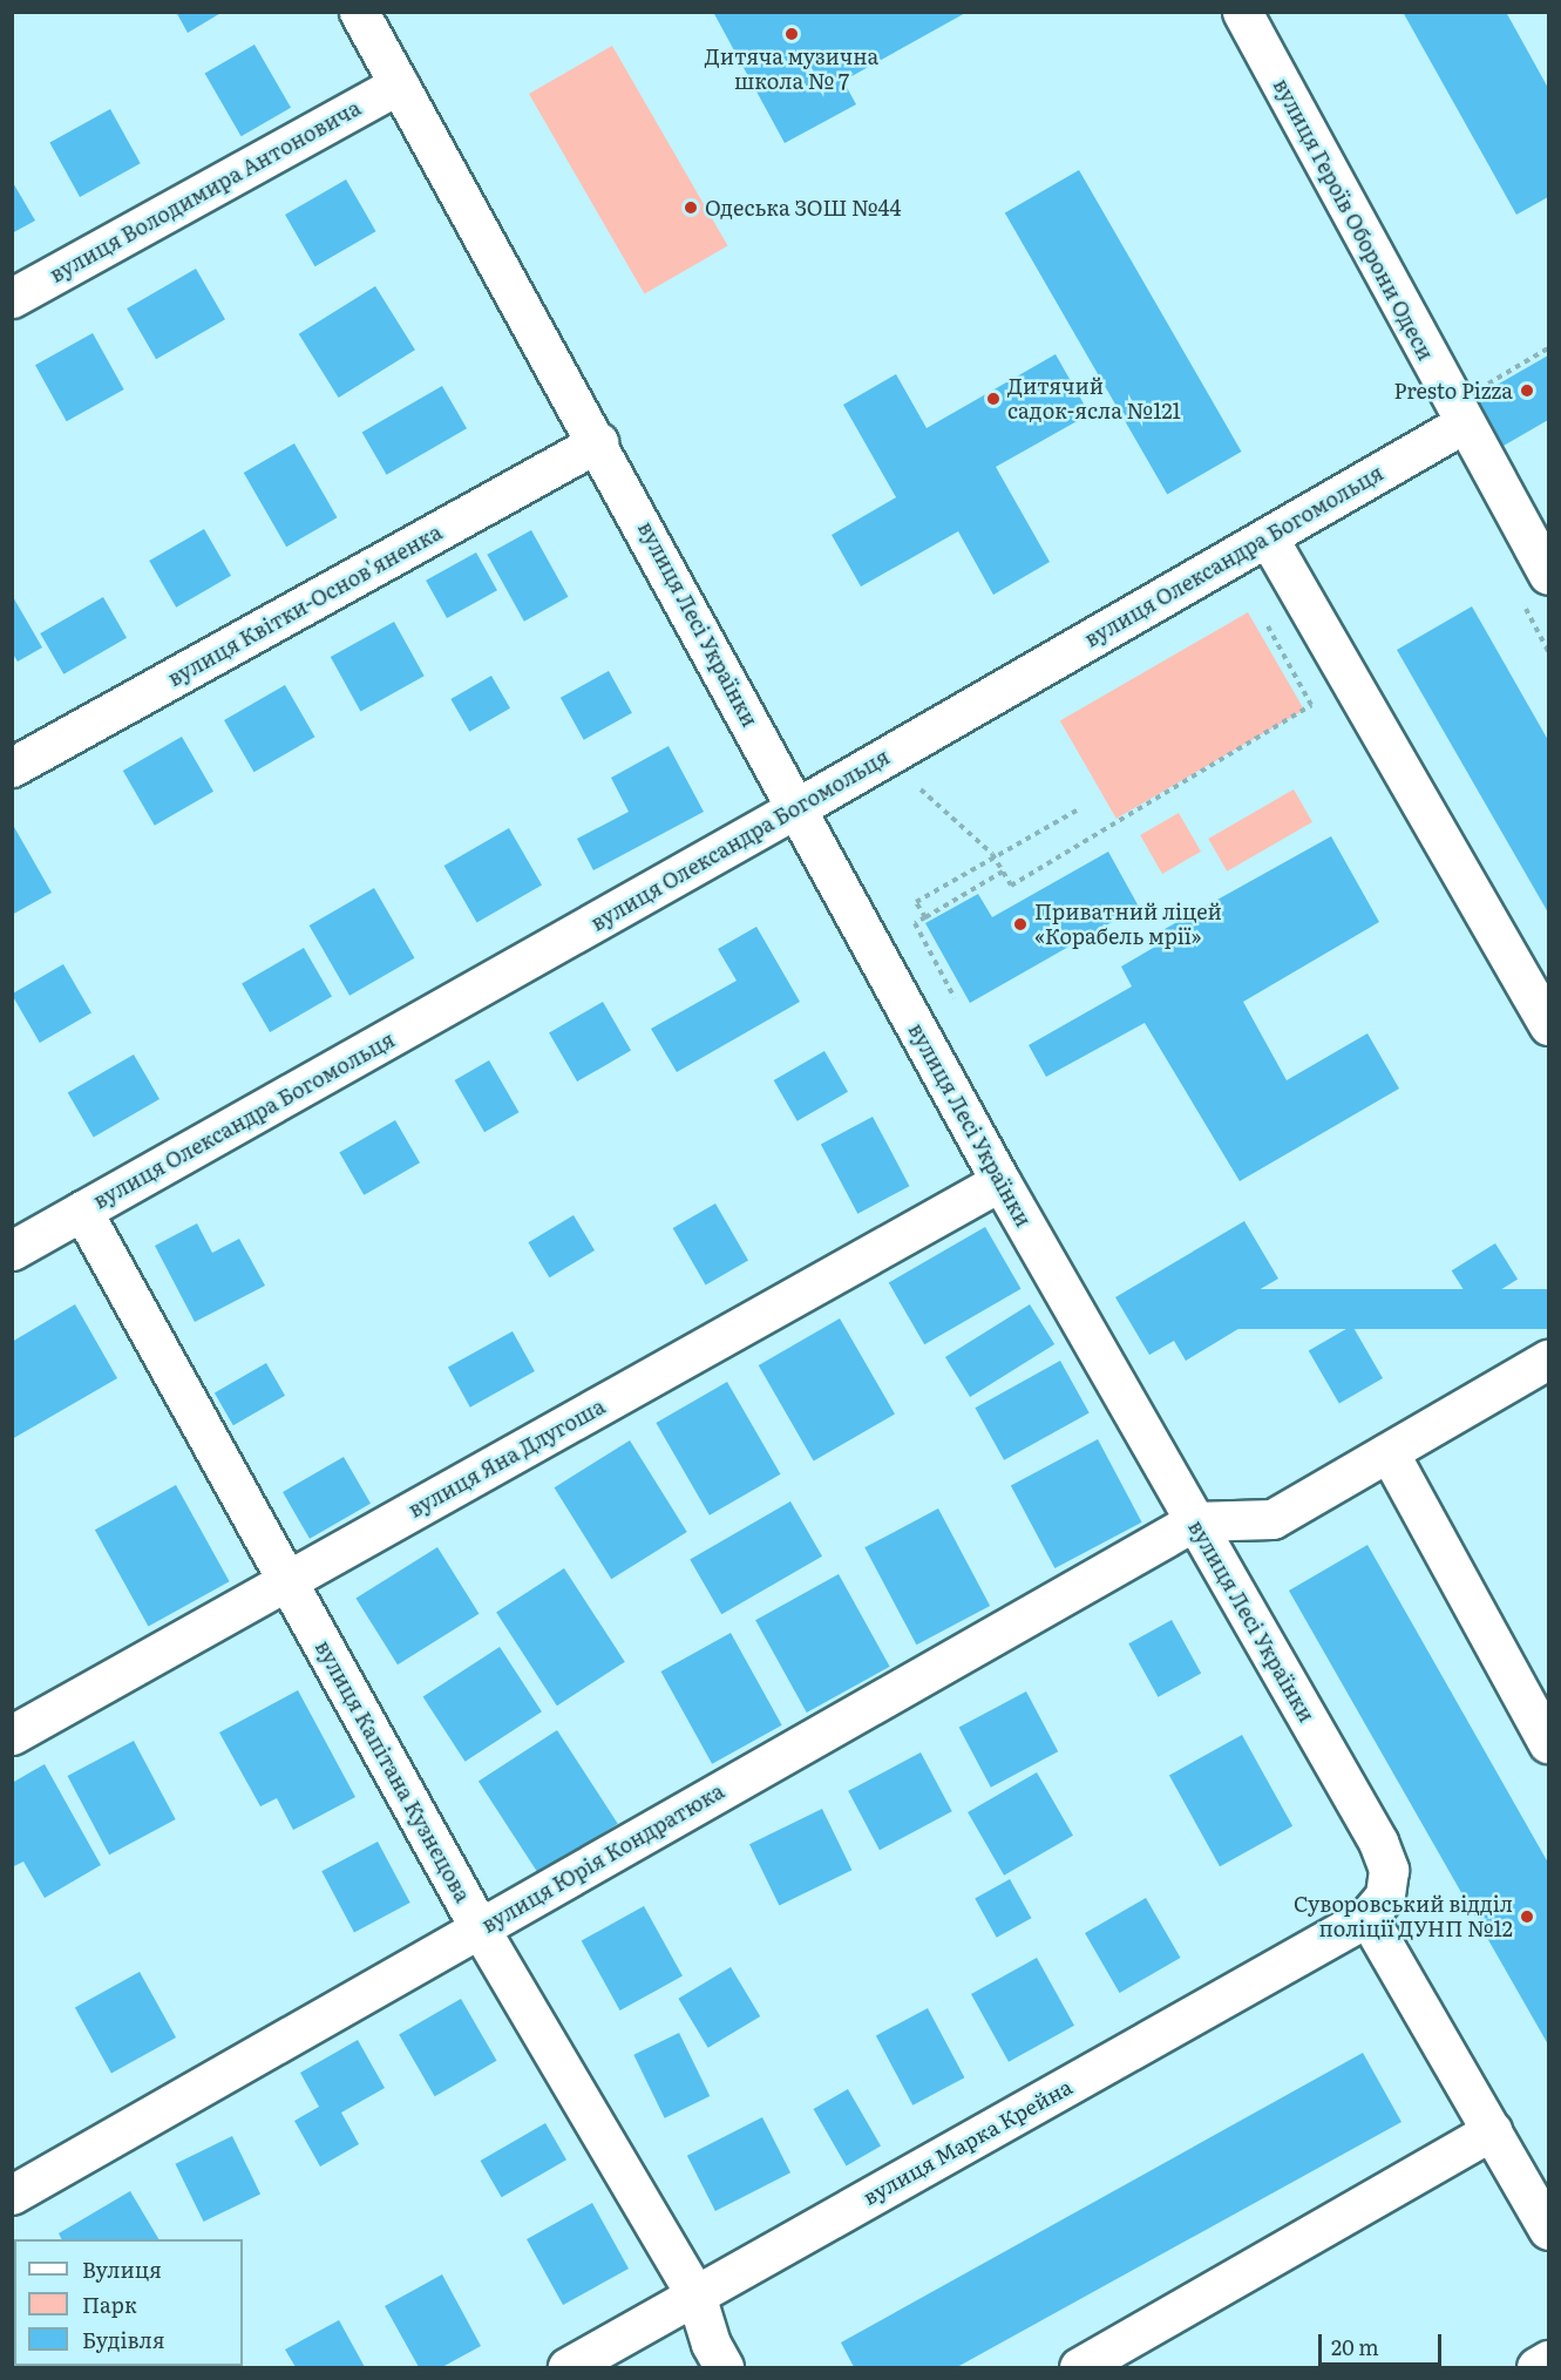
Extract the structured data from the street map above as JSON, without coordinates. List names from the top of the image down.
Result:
{
  "streets": {
    "street": [
      "вулиця Володимира Антоновича",
      "вулиця Героїв Оборони Одеси",
      "вулиця Олександра Богомольця",
      "вулиця Квітки-Основ'яненка",
      "вулиця Лесі Українки",
      "вулиця Яна Длугоша",
      "вулиця Капітана Кузнєцова",
      "вулиця Юрія Кондратюка",
      "вулиця Марка Крейна"
    ]
  },
  "crossings": [
    ["вулиця Володимира Антоновича", "вулиця Лесі Українки"],
    ["вулиця Героїв Оборони Одеси", "вулиця Олександра Богомольця"],
    ["вулиця Олександра Богомольця", "вулиця Лесі Українки"],
    ["вулиця Олександра Богомольця", "вулиця Капітана Кузнєцова"],
    ["вулиця Квітки-Основ'яненка", "вулиця Лесі Українки"],
    ["вулиця Лесі Українки", "вулиця Яна Длугоша"],
    ["вулиця Лесі Українки", "вулиця Юрія Кондратюка"],
    ["вулиця Лесі Українки", "вулиця Марка Крейна"],
    ["вулиця Яна Длугоша", "вулиця Капітана Кузнєцова"],
    ["вулиця Капітана Кузнєцова", "вулиця Юрія Кондратюка"],
    ["вулиця Капітана Кузнєцова", "вулиця Марка Крейна"]
  ],
  "places": [
    "Дитяча музична школа № 7",
    "Одеська ЗОШ №44",
    "Presto Pizza",
    "Дитячий садок-ясла №121",
    "Приватний ліцей «Корабель мрії»",
    "Суворовський відділ поліції ДУНП №12"
  ],
  "legend": ["Вулиця", "Парк", "Будівля"],
  "scale_bar": "20 m"
}
